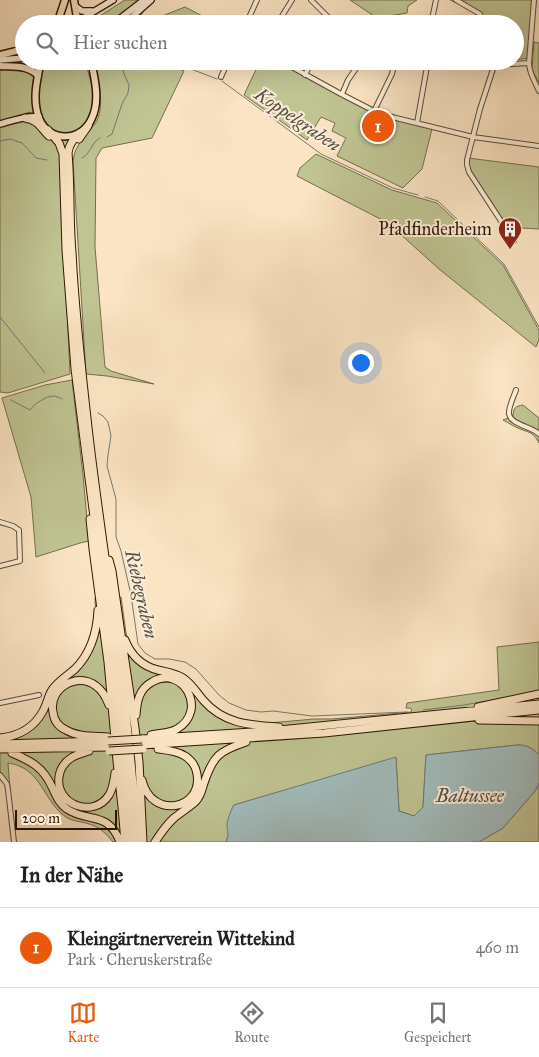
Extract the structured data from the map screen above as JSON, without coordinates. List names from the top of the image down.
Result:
{
  "water": ["Koppelgraben", "Riehegraben", "Baltussee"],
  "places": {
    "building": ["Pfadfinderheim"]
  },
  "scale_bar": "200 m",
  "page": {
    "search": "Hier suchen",
    "pins": "1",
    "scale": "200 m",
    "heading": "In der Nähe",
    "list": [
      {
        "mark": "1",
        "name": "Kleingärtnerverein Wittekind",
        "note": "Park · Cheruskerstraße",
        "value": "460 m"
      }
    ],
    "nav": ["Karte", "Route", "Gespeichert"]
  }
}
